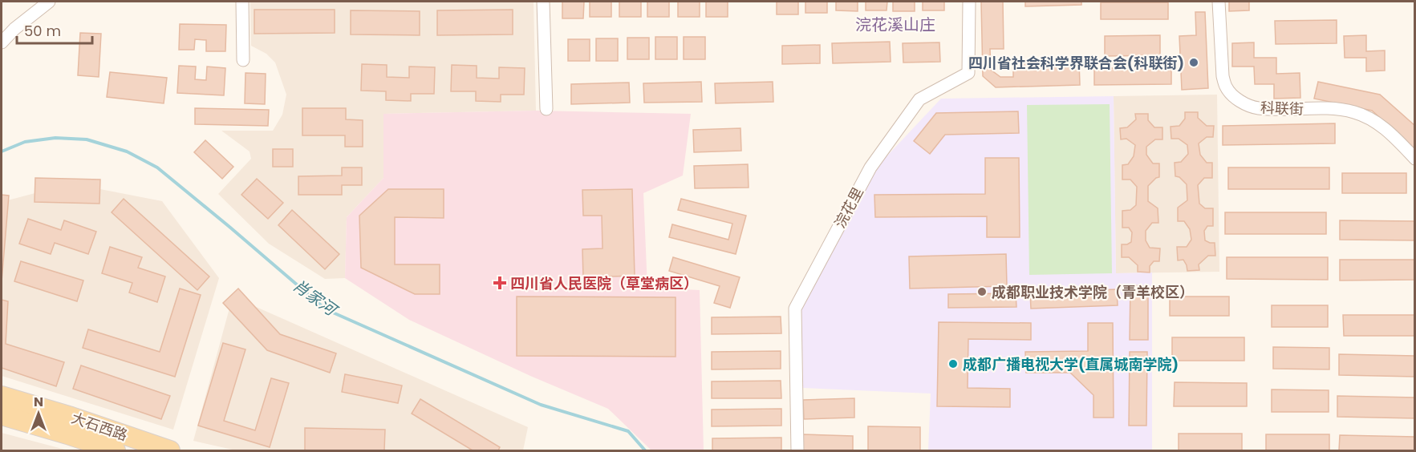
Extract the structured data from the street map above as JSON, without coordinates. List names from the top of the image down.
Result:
{
  "streets": {
    "main road": ["大石西路"],
    "street": ["科联街", "浣花里"]
  },
  "districts": ["浣花溪山庄"],
  "water": ["肖家河"],
  "places": {
    "other": ["四川省社会科学界联合会(科联街)", "成都职业技术学院（青羊校区）", "成都广播电视大学(直属城南学院)"],
    "health": ["四川省人民医院（草堂病区）"]
  },
  "scale_bar": "50 m",
  "north": "top"
}
